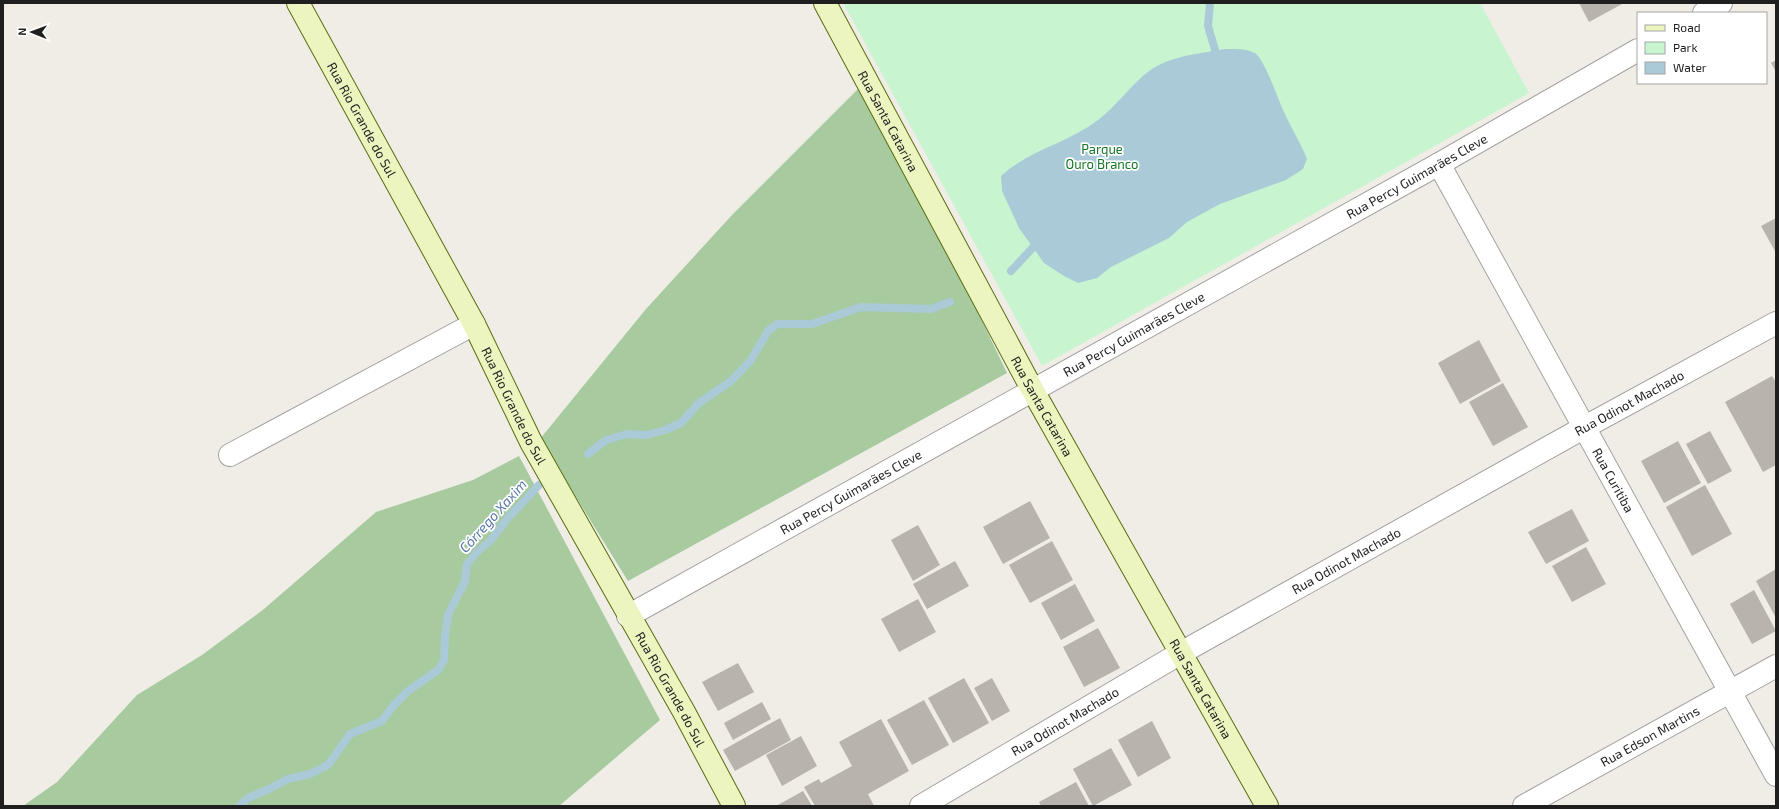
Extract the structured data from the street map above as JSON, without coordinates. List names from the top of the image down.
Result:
{
  "streets": {
    "street": [
      "Rua Rio Grande do Sul",
      "Rua Santa Catarina",
      "Rua Percy Guimarães Cleve",
      "Rua Odinot Machado",
      "Rua Curitiba",
      "Rua Edson Martins"
    ]
  },
  "crossings": [
    ["Rua Rio Grande do Sul", "Rua Percy Guimarães Cleve"],
    ["Rua Santa Catarina", "Rua Percy Guimarães Cleve"],
    ["Rua Santa Catarina", "Rua Odinot Machado"],
    ["Rua Percy Guimarães Cleve", "Rua Curitiba"],
    ["Rua Odinot Machado", "Rua Curitiba"],
    ["Rua Curitiba", "Rua Edson Martins"]
  ],
  "water": ["Córrego Xaxim"],
  "parks": ["Parque Ouro Branco"],
  "legend": ["Road", "Park", "Water"],
  "north": "left"
}
